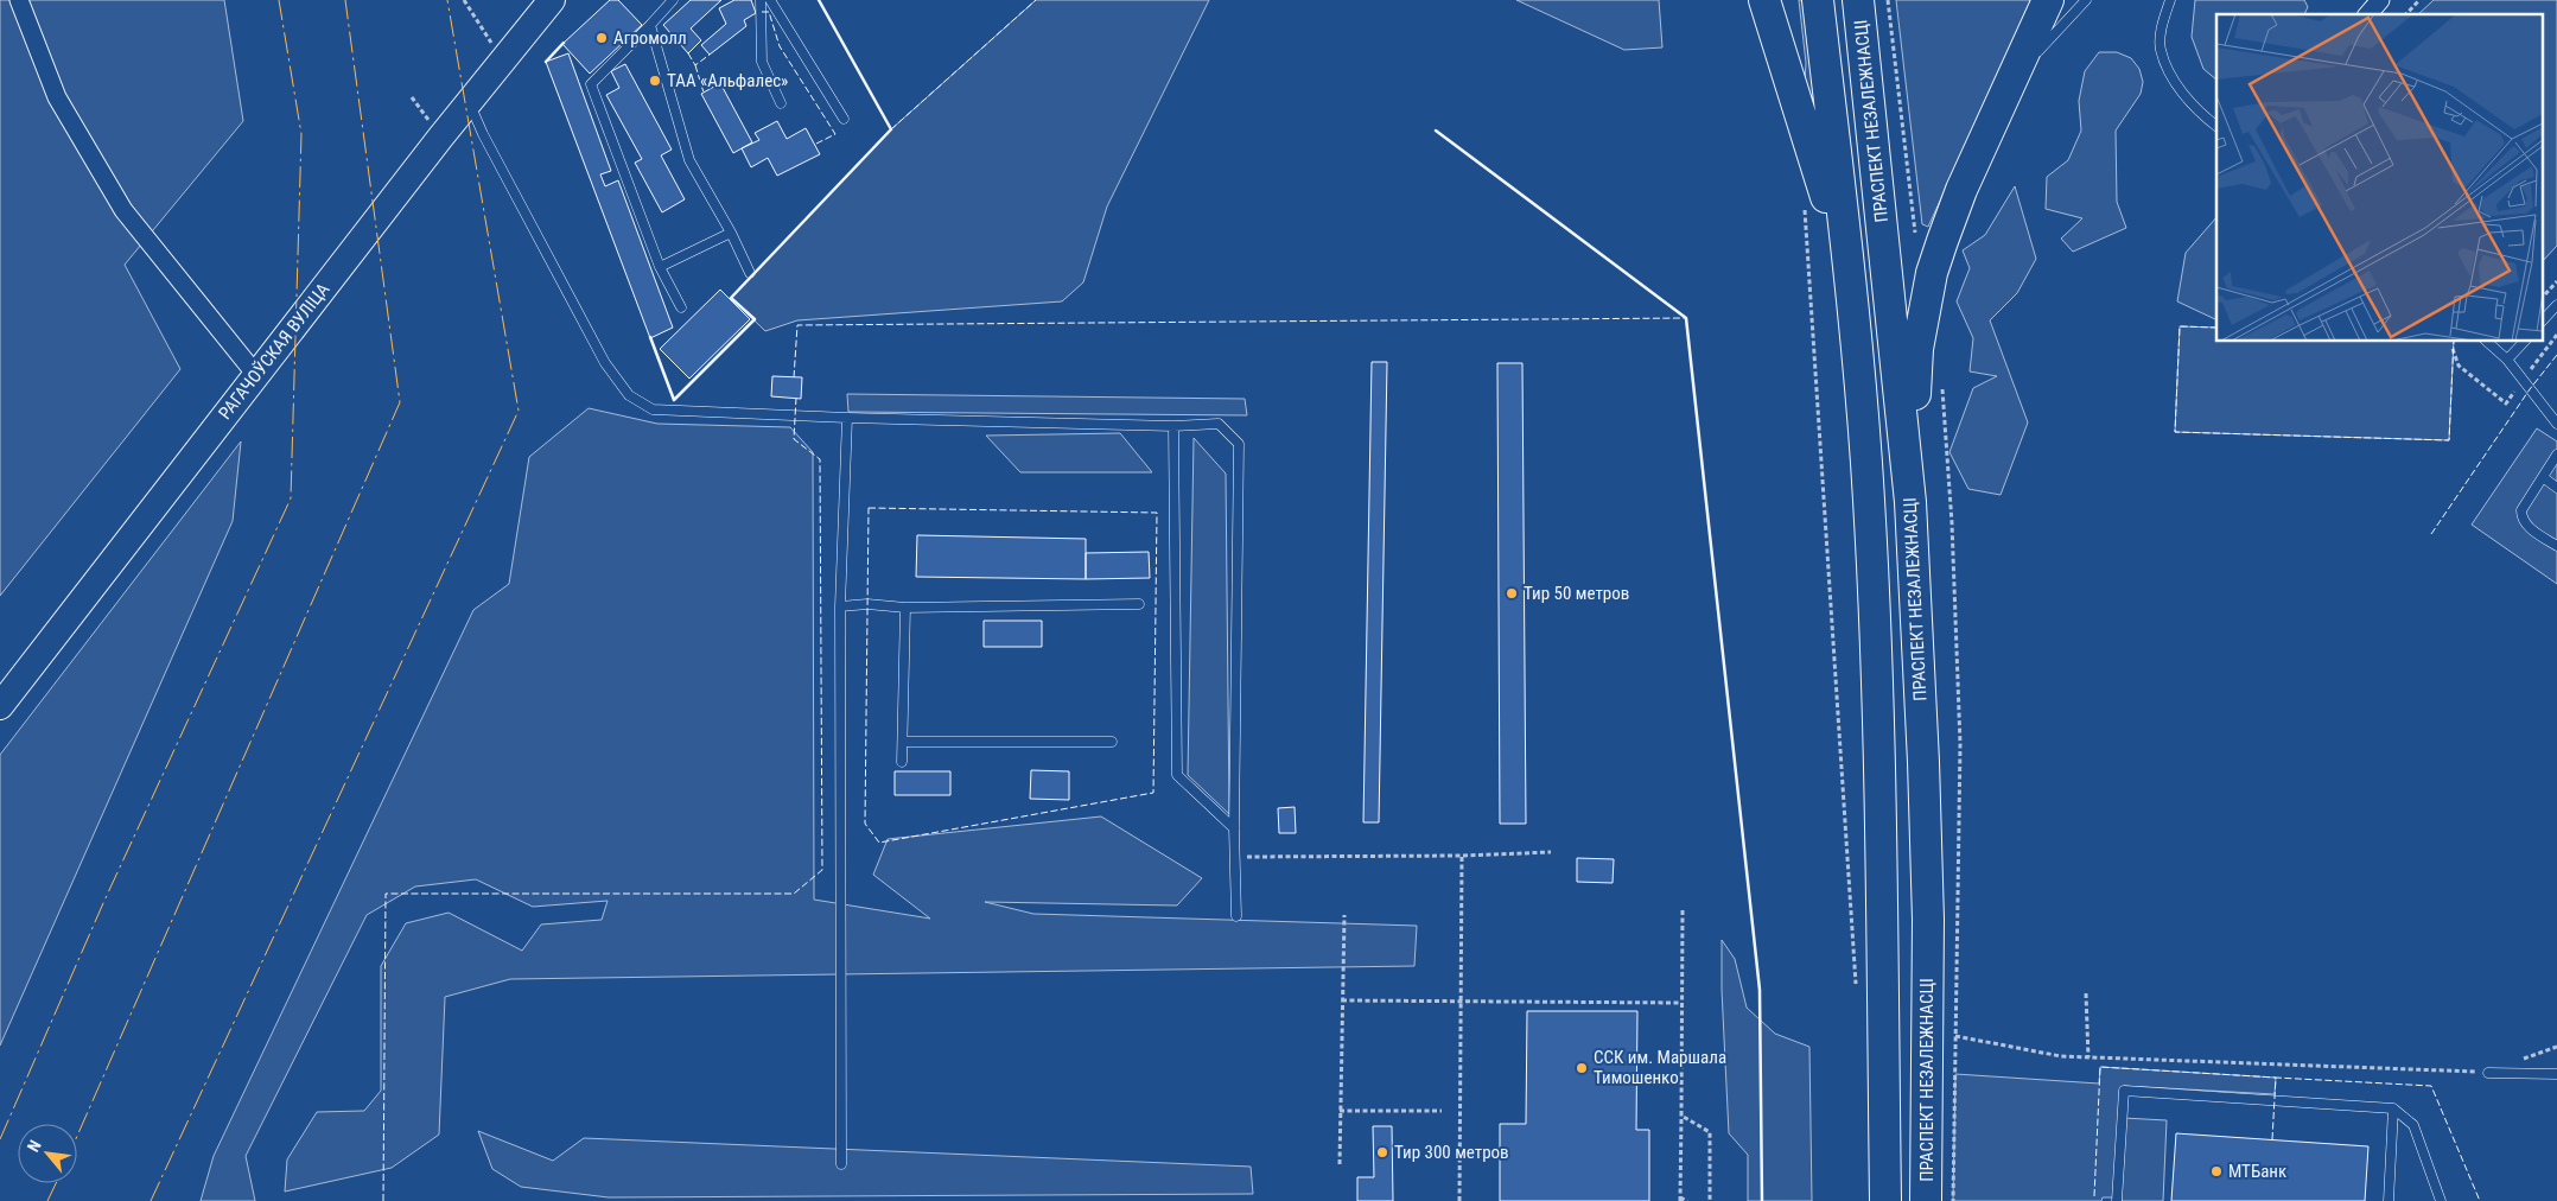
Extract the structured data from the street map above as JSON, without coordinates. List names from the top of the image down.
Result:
{
  "streets": {
    "highway": ["ПРАСПЕКТ НЕЗАЛЕЖНАСЦІ"],
    "main road": ["РАГАЧОЎСКАЯ ВУЛІЦА"]
  },
  "places": [
    "Агромолл",
    "ТАА «Альфалес»",
    "Тир 50 метров",
    "ССК им. Маршала Тимошенко",
    "Тир 300 метров",
    "МТБанк"
  ],
  "north": "top left"
}
